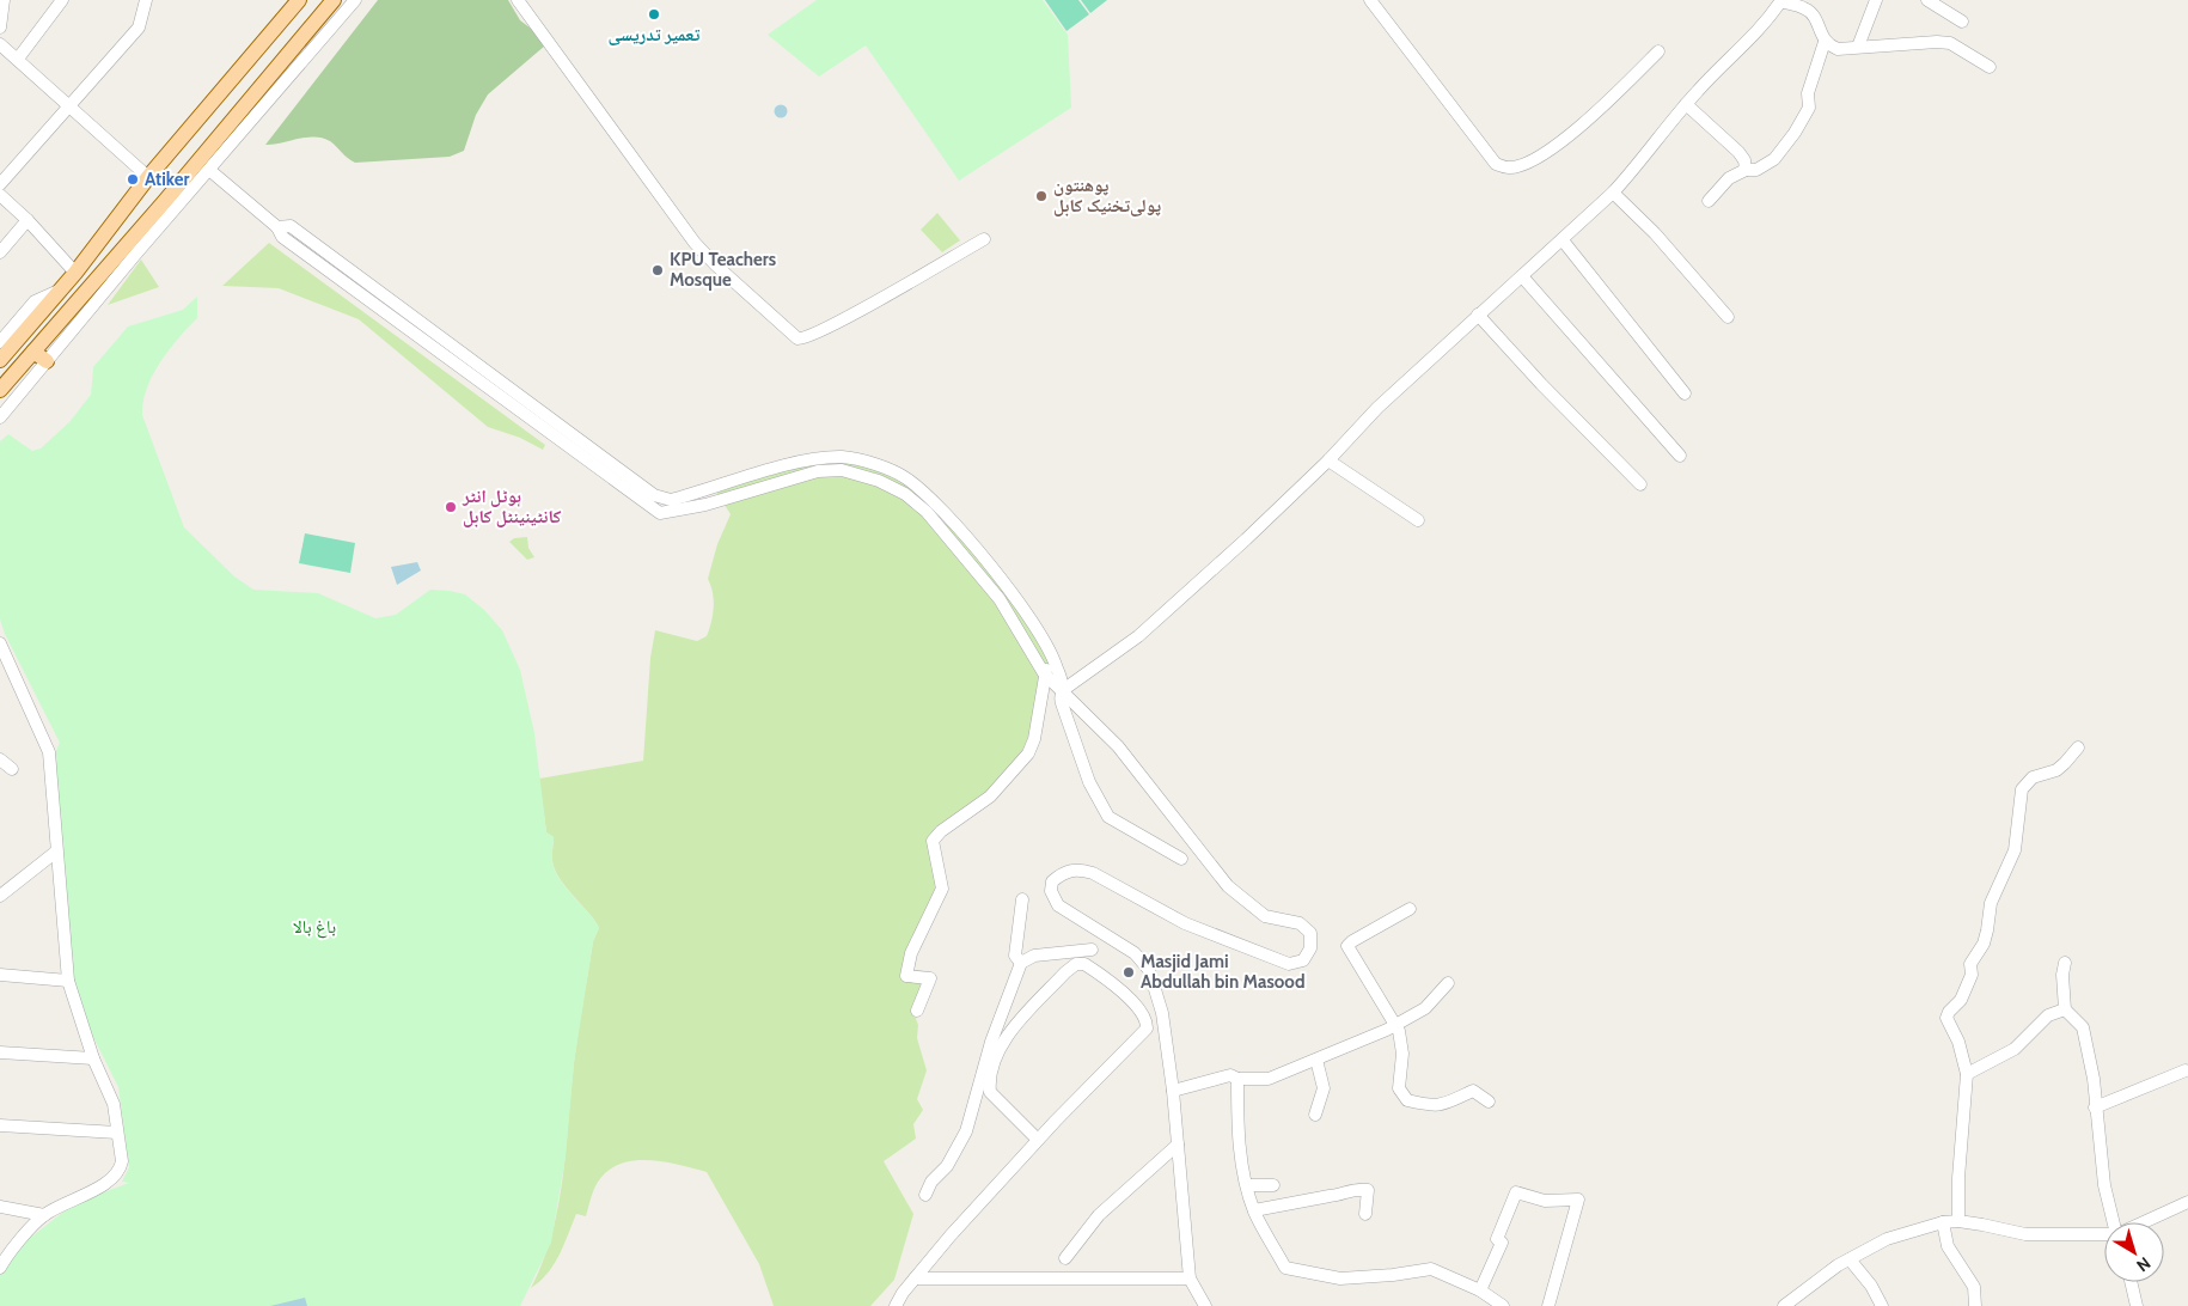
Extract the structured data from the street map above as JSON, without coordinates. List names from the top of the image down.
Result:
{
  "parks": ["باغ بالا"],
  "places": [
    "تعمیر تدریسی",
    "Atiker",
    "پوهنتون پولی‌تخنیک کابل",
    "KPU Teachers Mosque",
    "ہوٹل انٹر کانٹینینٹل کابل",
    "Masjid Jami Abdullah bin Masood"
  ],
  "north": "bottom right"
}
